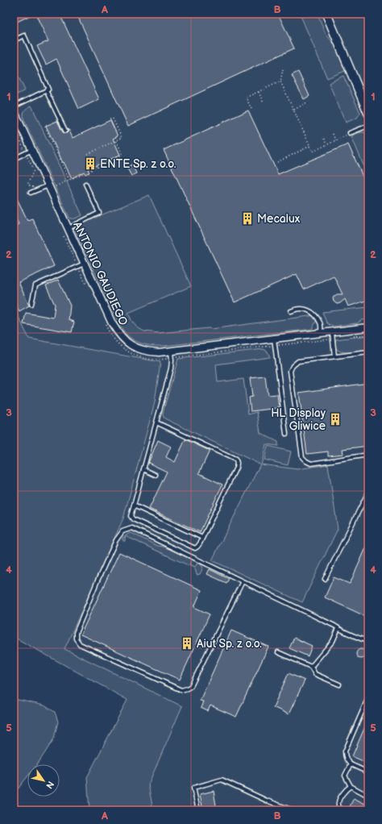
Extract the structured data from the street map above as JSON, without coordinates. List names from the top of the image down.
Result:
{
  "streets": {
    "street": ["ANTONIO GAUDIEGO"]
  },
  "places": {
    "building": [
      "ENTE Sp. z o.o.",
      "Mecalux",
      "HL Display Gliwice",
      "Aiut Sp. z o.o."
    ]
  },
  "north": "bottom right",
  "grid": {
    "columns": ["A", "B"],
    "rows": [
      "1",
      "2",
      "3",
      "4",
      "5"
    ]
  }
}
